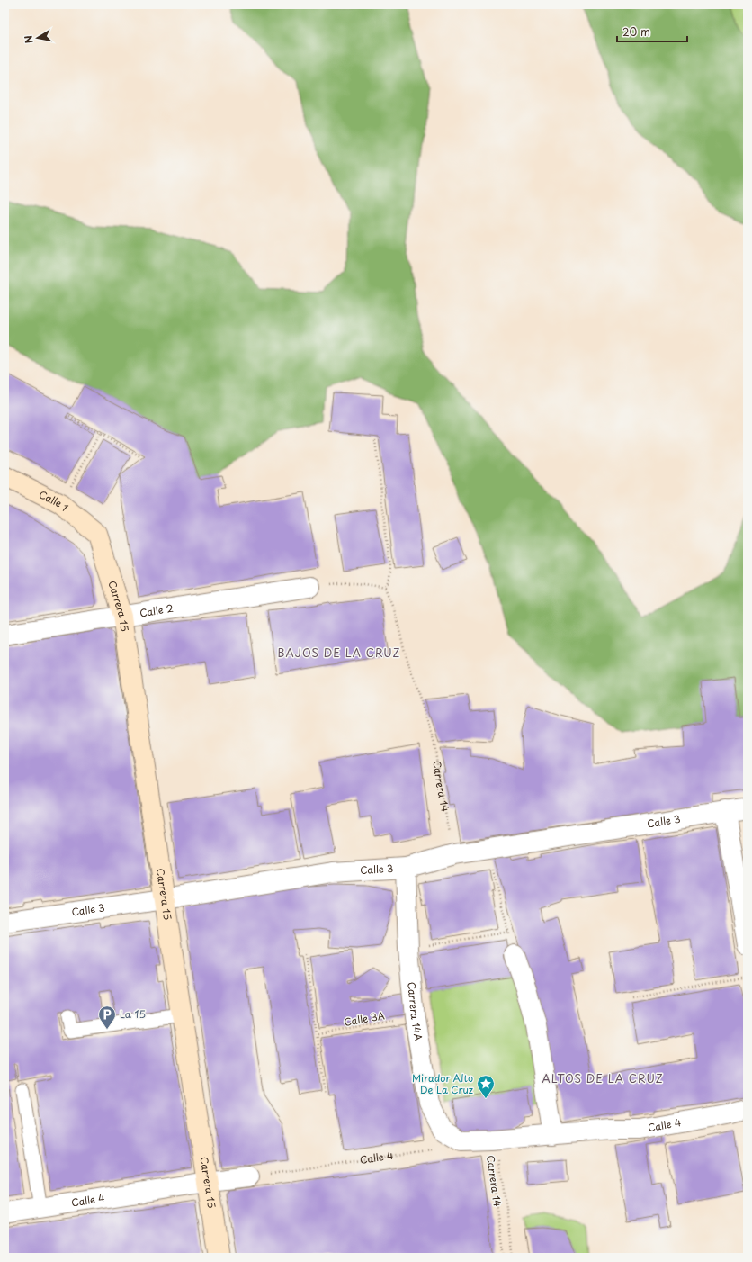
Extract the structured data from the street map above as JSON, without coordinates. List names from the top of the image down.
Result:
{
  "streets": {
    "street": [
      "Calle 1",
      "Carrera 15",
      "Calle 2",
      "Calle 3",
      "Carrera 14A",
      "Calle 4"
    ],
    "path": ["Carrera 14", "Calle 3A"]
  },
  "crossings": [
    ["Calle 1", "Carrera 15"],
    ["Carrera 15", "Calle 2"],
    ["Carrera 15", "Calle 3"],
    ["Carrera 15", "Calle 4"],
    ["Carrera 14", "Calle 3"],
    ["Carrera 14", "Calle 4"],
    ["Calle 3", "Carrera 14A"],
    ["Carrera 14A", "Calle 3A"],
    ["Carrera 14A", "Calle 4"]
  ],
  "districts": ["BAJOS DE LA CRUZ", "ALTOS DE LA CRUZ"],
  "places": {
    "parking": ["La 15"],
    "place": ["Mirador Alto De La Cruz"]
  },
  "scale_bar": "20 m",
  "north": "left"
}
